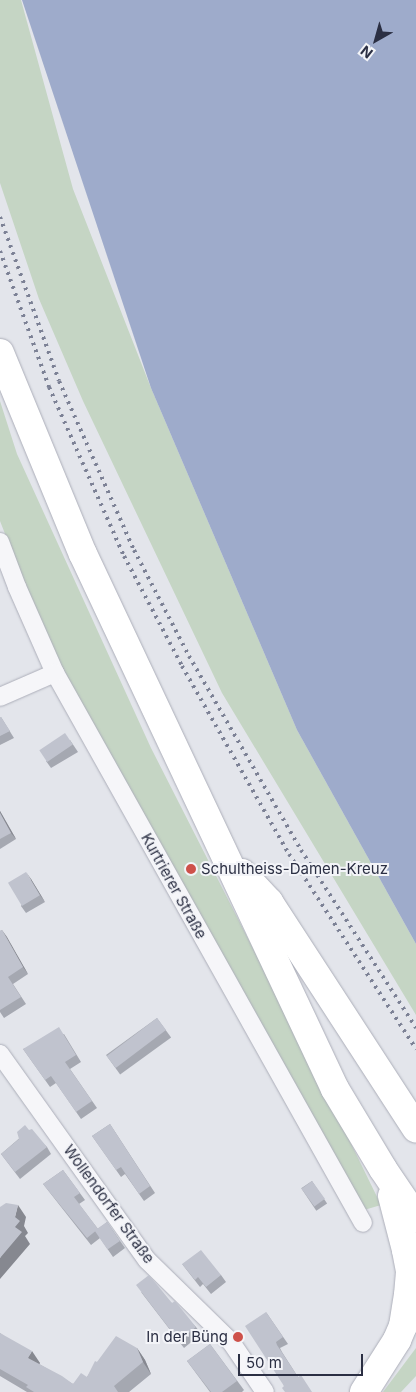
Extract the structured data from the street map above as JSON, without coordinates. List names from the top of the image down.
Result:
{
  "streets": {
    "street": ["Kurtrierer Straße", "Wollendorfer Straße"]
  },
  "places": ["Schultheiss-Damen-Kreuz", "In der Büng"],
  "scale_bar": "50 m",
  "north": "bottom left"
}
